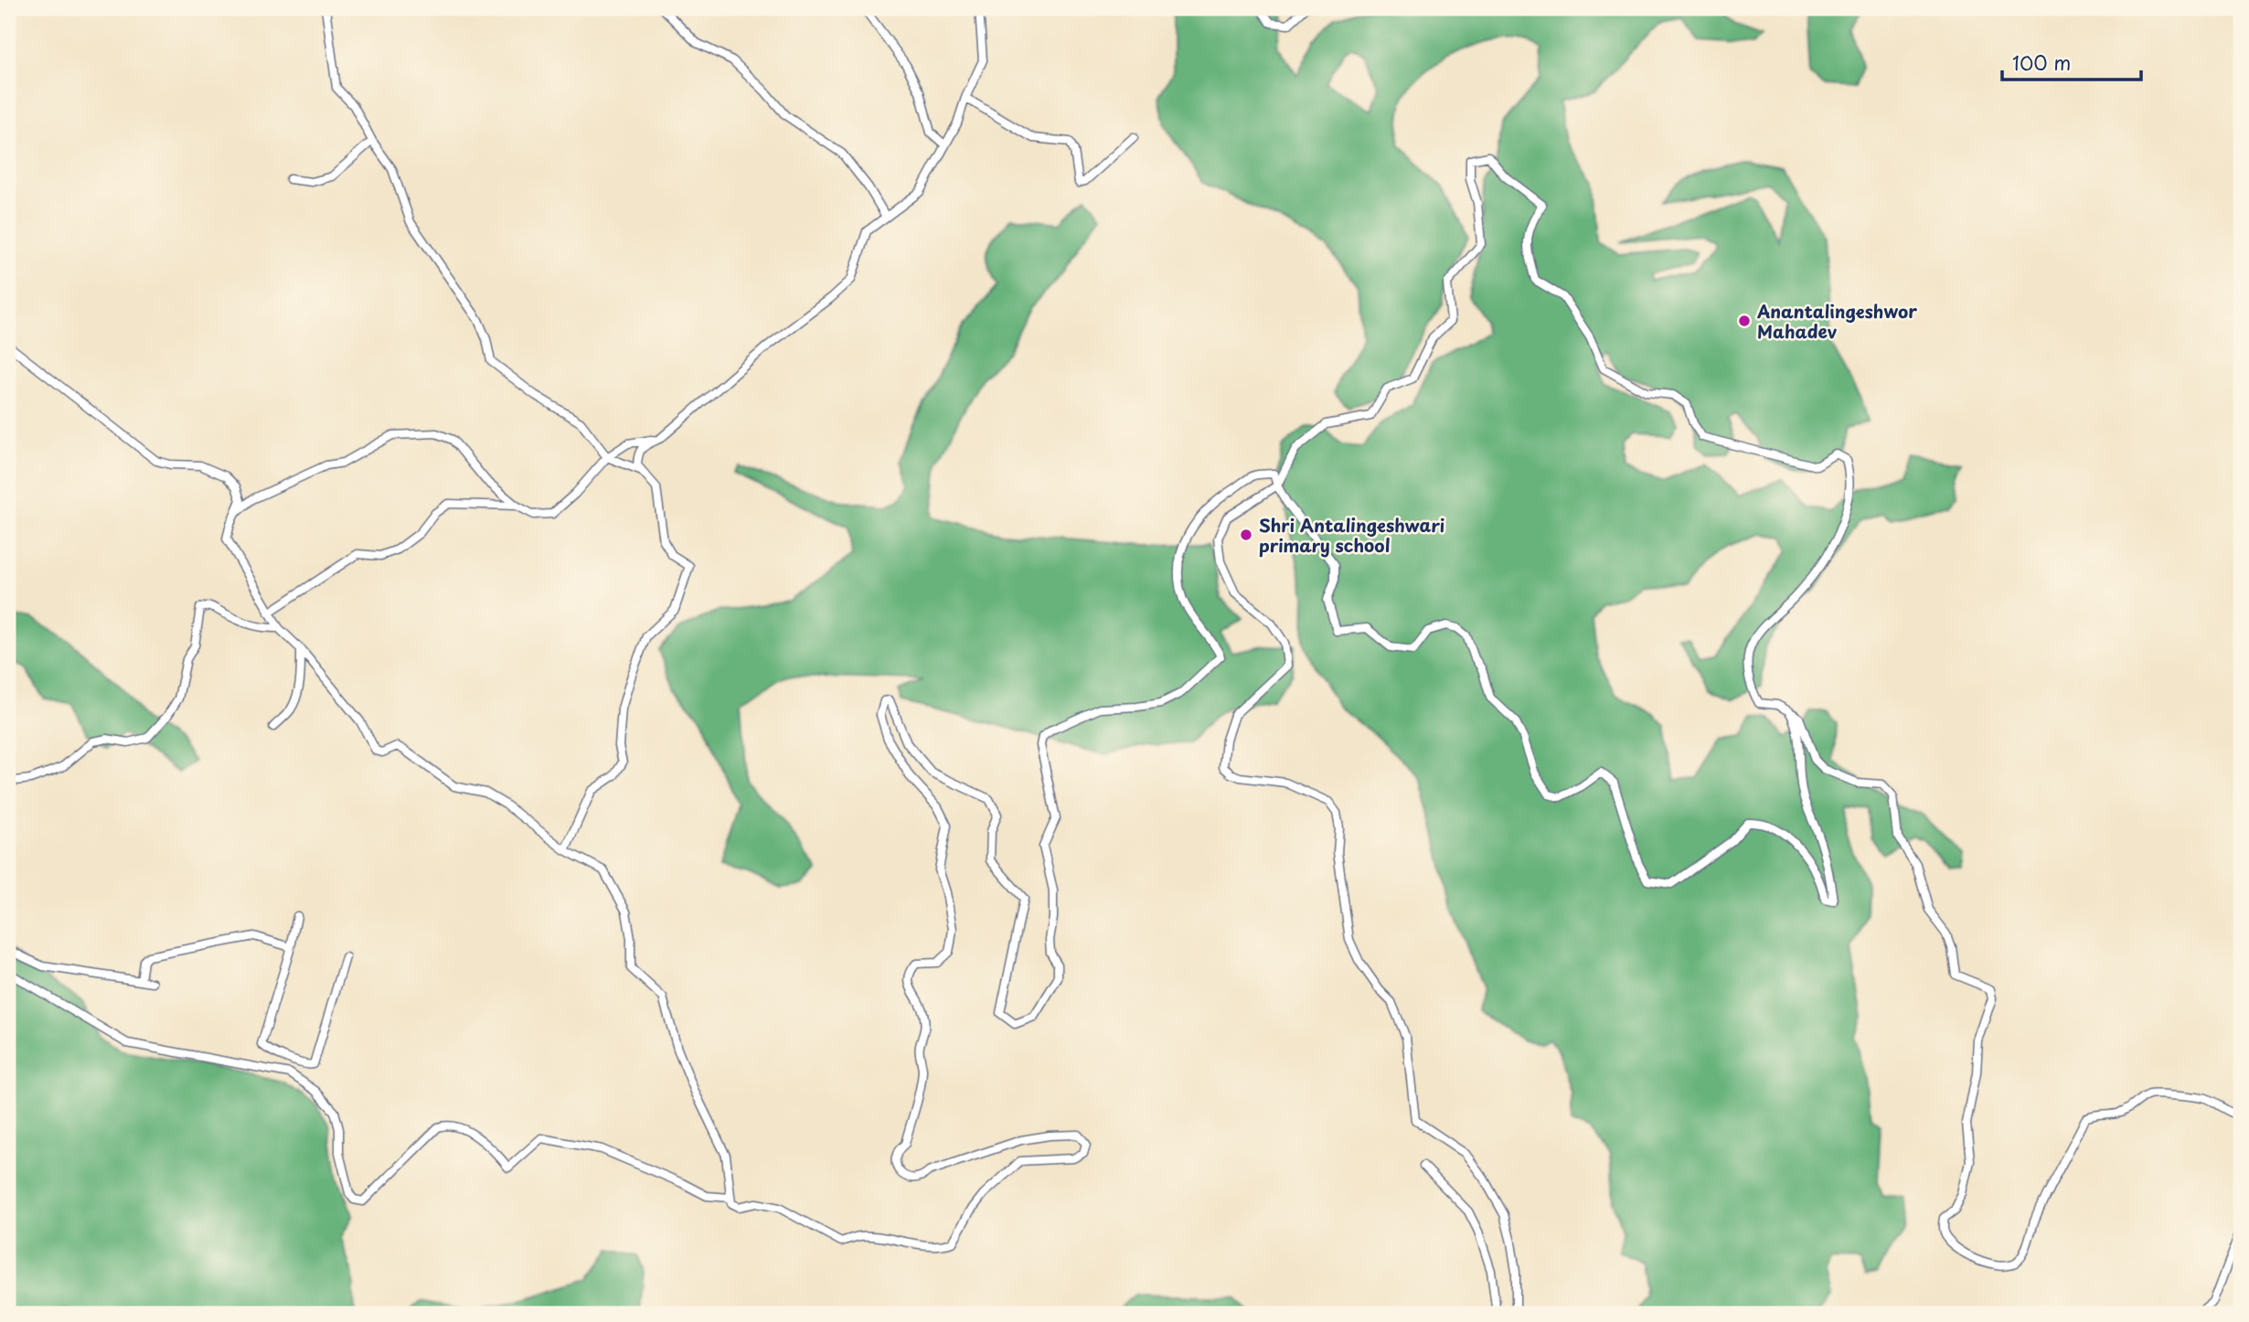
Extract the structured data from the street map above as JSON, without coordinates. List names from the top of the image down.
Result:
{
  "places": ["Anantalingeshwor Mahadev", "Shri Antalingeshwari primary school"],
  "scale_bar": "100 m"
}
